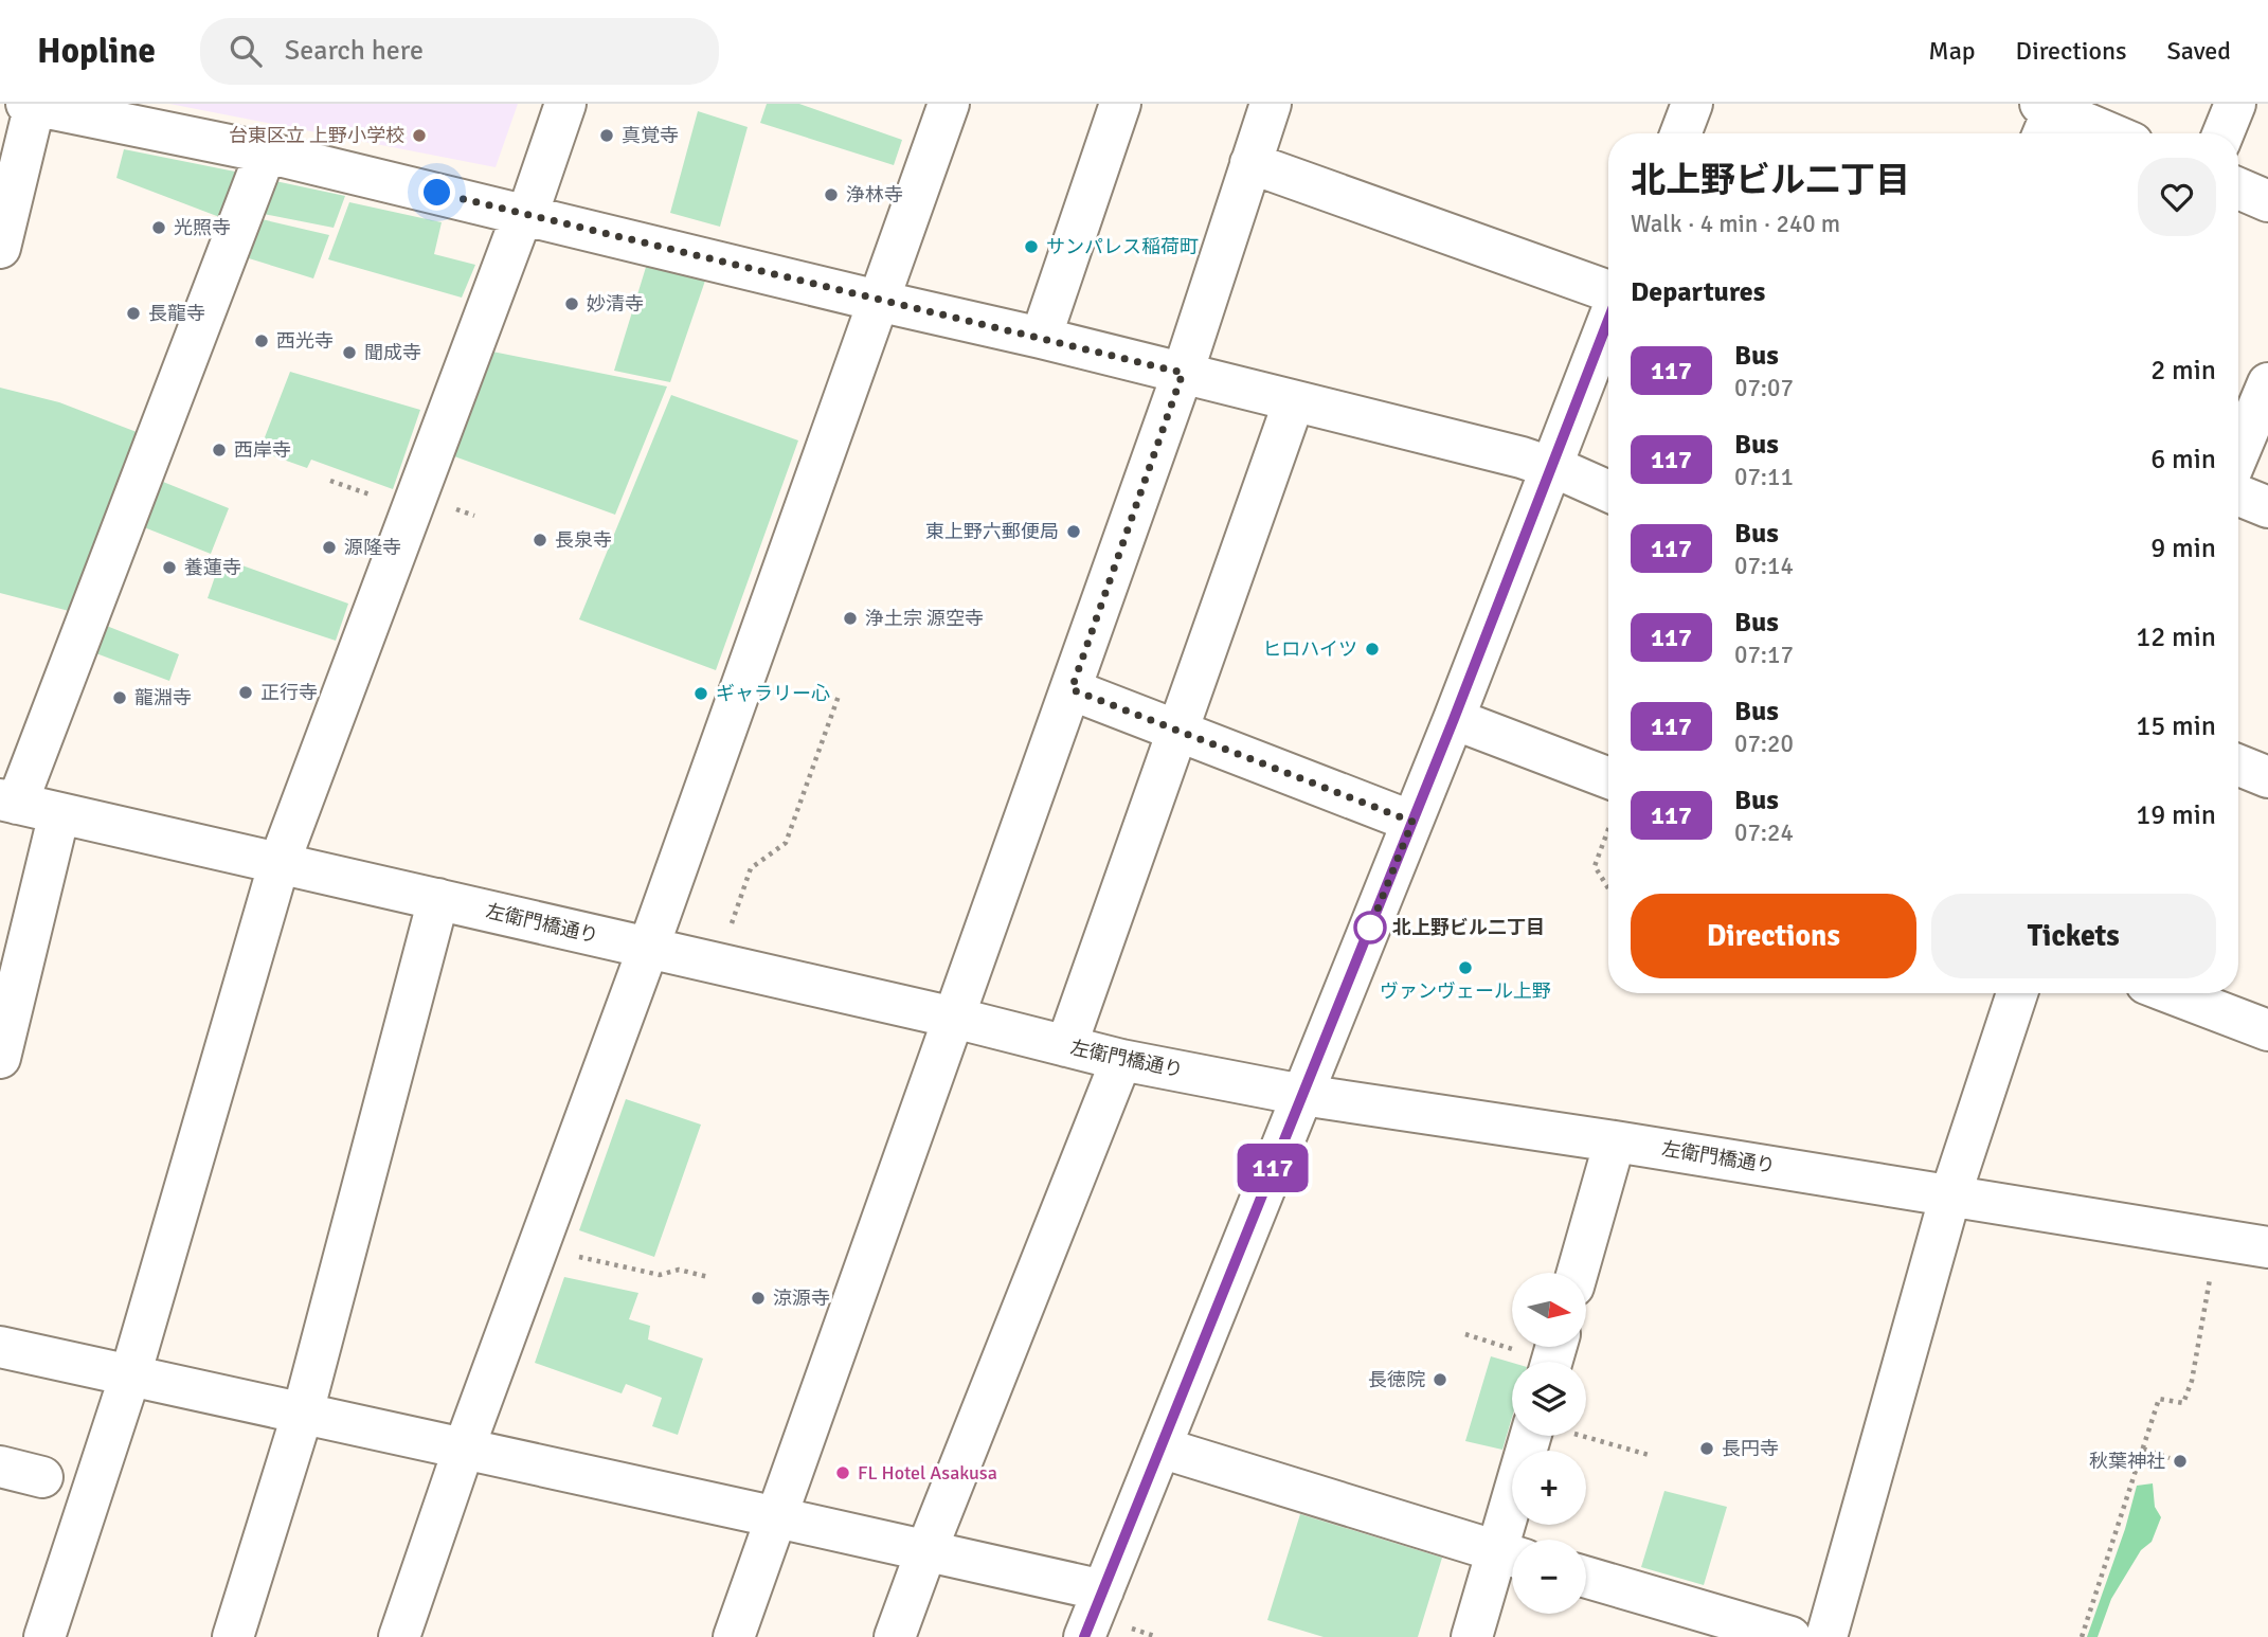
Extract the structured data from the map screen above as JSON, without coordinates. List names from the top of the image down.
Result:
{
  "streets": {
    "street": ["左衛門橋通り"]
  },
  "places": [
    "台東区立 上野小学校",
    "真覚寺",
    "浄林寺",
    "光照寺",
    "サンパレス稲荷町",
    "妙清寺",
    "長龍寺",
    "西光寺",
    "聞成寺",
    "西岸寺",
    "東上野六郵便局",
    "長泉寺",
    "源隆寺",
    "養蓮寺",
    "浄土宗 源空寺",
    "ヒロハイツ",
    "正行寺",
    "ギャラリー心",
    "龍淵寺",
    "北上野ビル二丁目",
    "ヴァンヴェール上野",
    "涼源寺",
    "長徳院",
    "長円寺",
    "秋葉神社",
    "FL Hotel Asakusa"
  ],
  "lines": ["bus line 117"],
  "north": "right",
  "page": {
    "header": "Hopline",
    "search": "Search here",
    "nav": ["Map", "Directions", "Saved"],
    "on_map": "117",
    "heading": [
      ["北上野ビル二丁目", "Walk · 4 min · 240 m"],
      "Departures"
    ],
    "list": [
      {
        "mark": "117",
        "name": "Bus",
        "note": "07:07",
        "value": "2 min"
      },
      {
        "mark": "117",
        "name": "Bus",
        "note": "07:11",
        "value": "6 min"
      },
      {
        "mark": "117",
        "name": "Bus",
        "note": "07:14",
        "value": "9 min"
      },
      {
        "mark": "117",
        "name": "Bus",
        "note": "07:17",
        "value": "12 min"
      },
      {
        "mark": "117",
        "name": "Bus",
        "note": "07:20",
        "value": "15 min"
      },
      {
        "mark": "117",
        "name": "Bus",
        "note": "07:24",
        "value": "19 min"
      }
    ],
    "buttons": ["Directions", "Tickets"],
    "map_buttons": ["+", "−"]
  }
}
